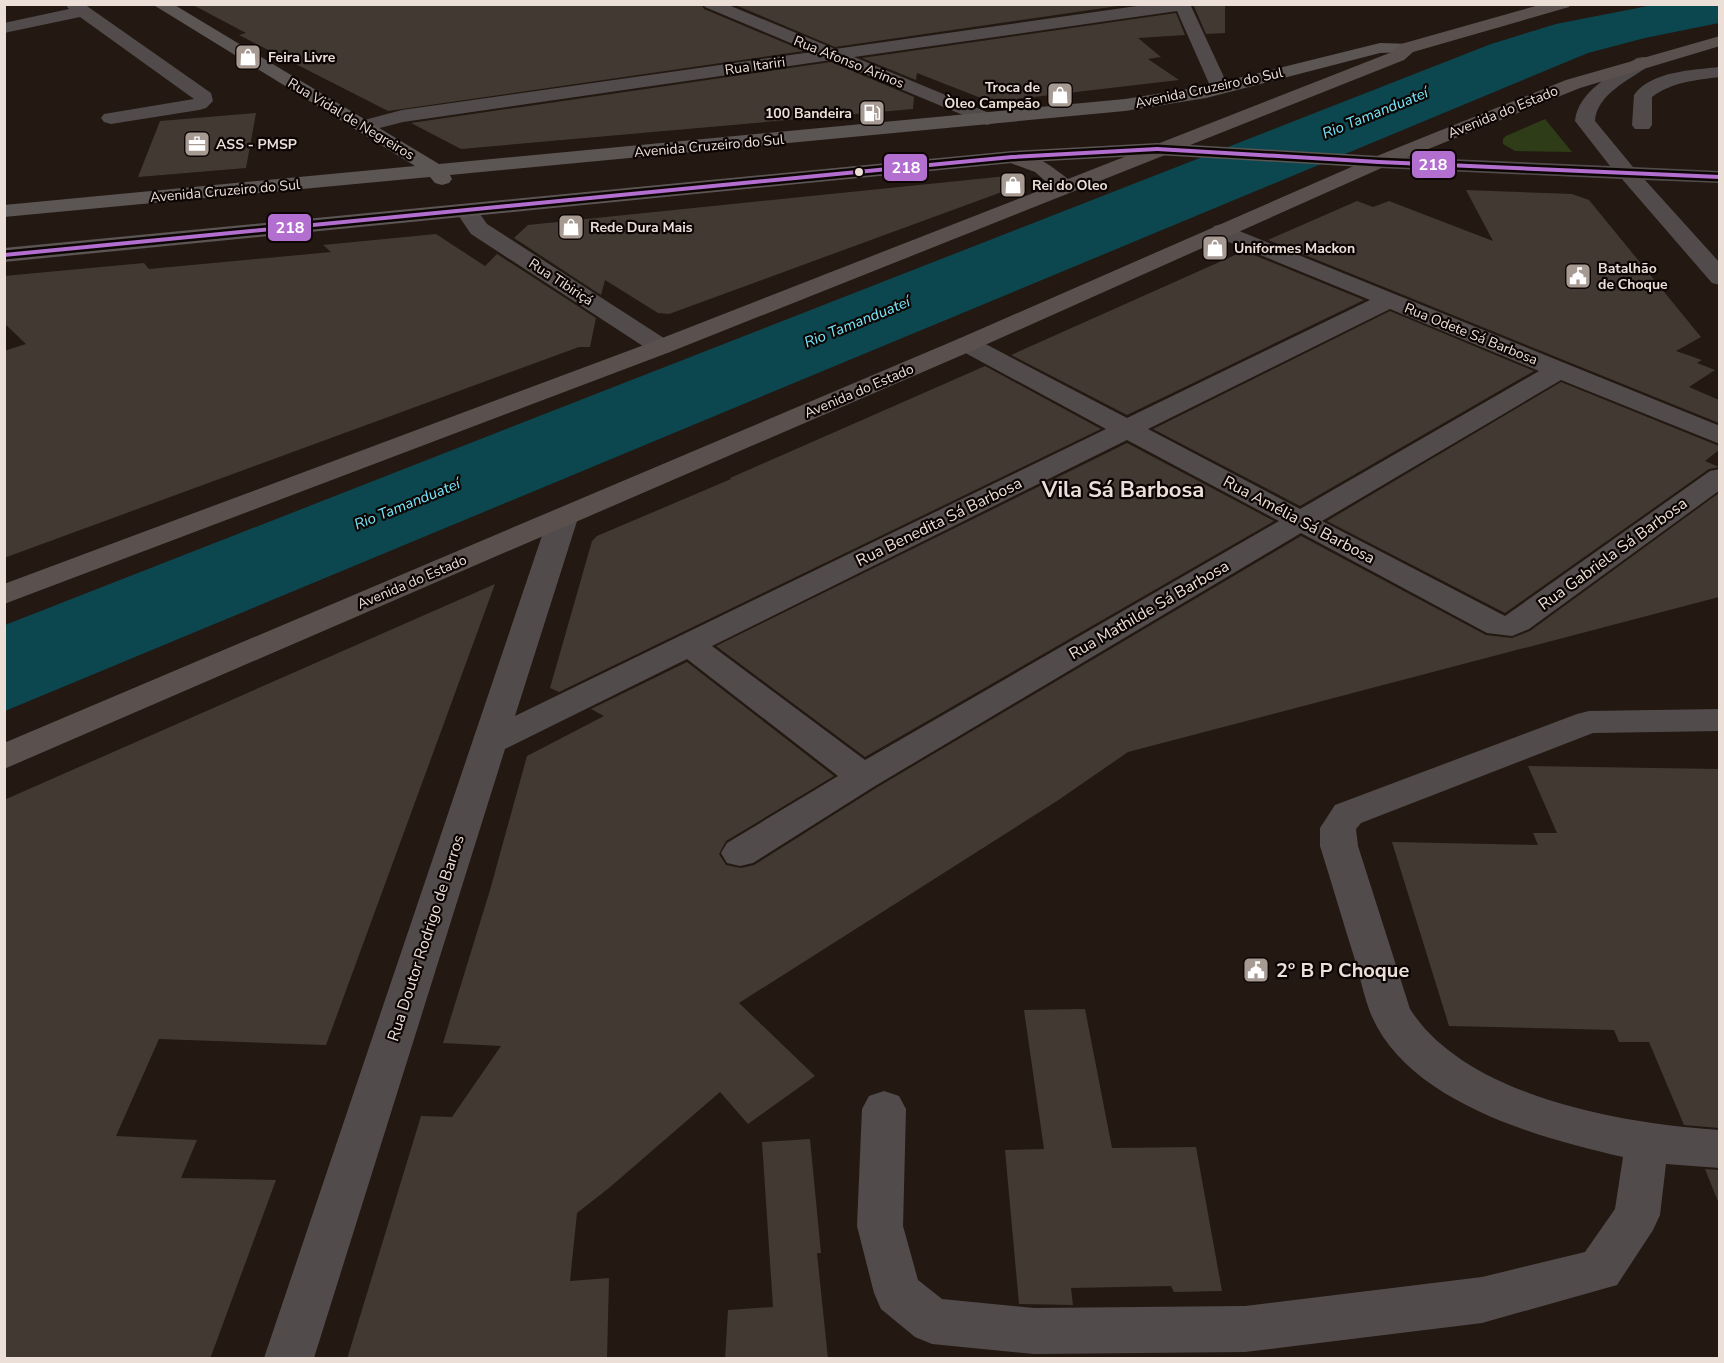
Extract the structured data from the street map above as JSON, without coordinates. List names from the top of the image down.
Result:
{
  "streets": {
    "highway": ["Avenida do Estado"],
    "main road": ["Avenida Cruzeiro do Sul", "Rua Vidal de Negreiros"],
    "street": [
      "Rua Afonso Arinos",
      "Rua Itariri",
      "Rua Tibiriçá",
      "Rua Odete Sá Barbosa",
      "Rua Amélia Sá Barbosa",
      "Rua Benedita Sá Barbosa",
      "Rua Gabriela Sá Barbosa",
      "Rua Mathilde Sá Barbosa",
      "Rua Doutor Rodrigo de Barros"
    ]
  },
  "crossings": [
    ["Rua Afonso Arinos", "Rua Itariri"],
    ["Rua Afonso Arinos", "Avenida Cruzeiro do Sul"],
    ["Rua Itariri", "Rua Vidal de Negreiros"],
    ["Avenida Cruzeiro do Sul", "Rua Vidal de Negreiros"],
    ["Avenida do Estado", "Rua Odete Sá Barbosa"],
    ["Avenida do Estado", "Rua Amélia Sá Barbosa"],
    ["Avenida do Estado", "Rua Doutor Rodrigo de Barros"],
    ["Rua Vidal de Negreiros", "Rua Tibiriçá"],
    ["Rua Odete Sá Barbosa", "Rua Benedita Sá Barbosa"],
    ["Rua Odete Sá Barbosa", "Rua Mathilde Sá Barbosa"],
    ["Rua Amélia Sá Barbosa", "Rua Benedita Sá Barbosa"],
    ["Rua Amélia Sá Barbosa", "Rua Gabriela Sá Barbosa"],
    ["Rua Amélia Sá Barbosa", "Rua Mathilde Sá Barbosa"],
    ["Rua Benedita Sá Barbosa", "Rua Doutor Rodrigo de Barros"]
  ],
  "districts": ["Vila Sá Barbosa"],
  "water": ["Rio Tamanduateí"],
  "places": {
    "shop": [
      "Feira Livre",
      "Troca de Òleo Campeão",
      "Rei do Oleo",
      "Rede Dura Mais",
      "Uniformes Mackon"
    ],
    "fuel station": ["100 Bandeira"],
    "office": ["ASS - PMSP"],
    "public building": ["Batalhão de Choque", "2º B P Choque"]
  },
  "lines": ["transit line 218"]
}
